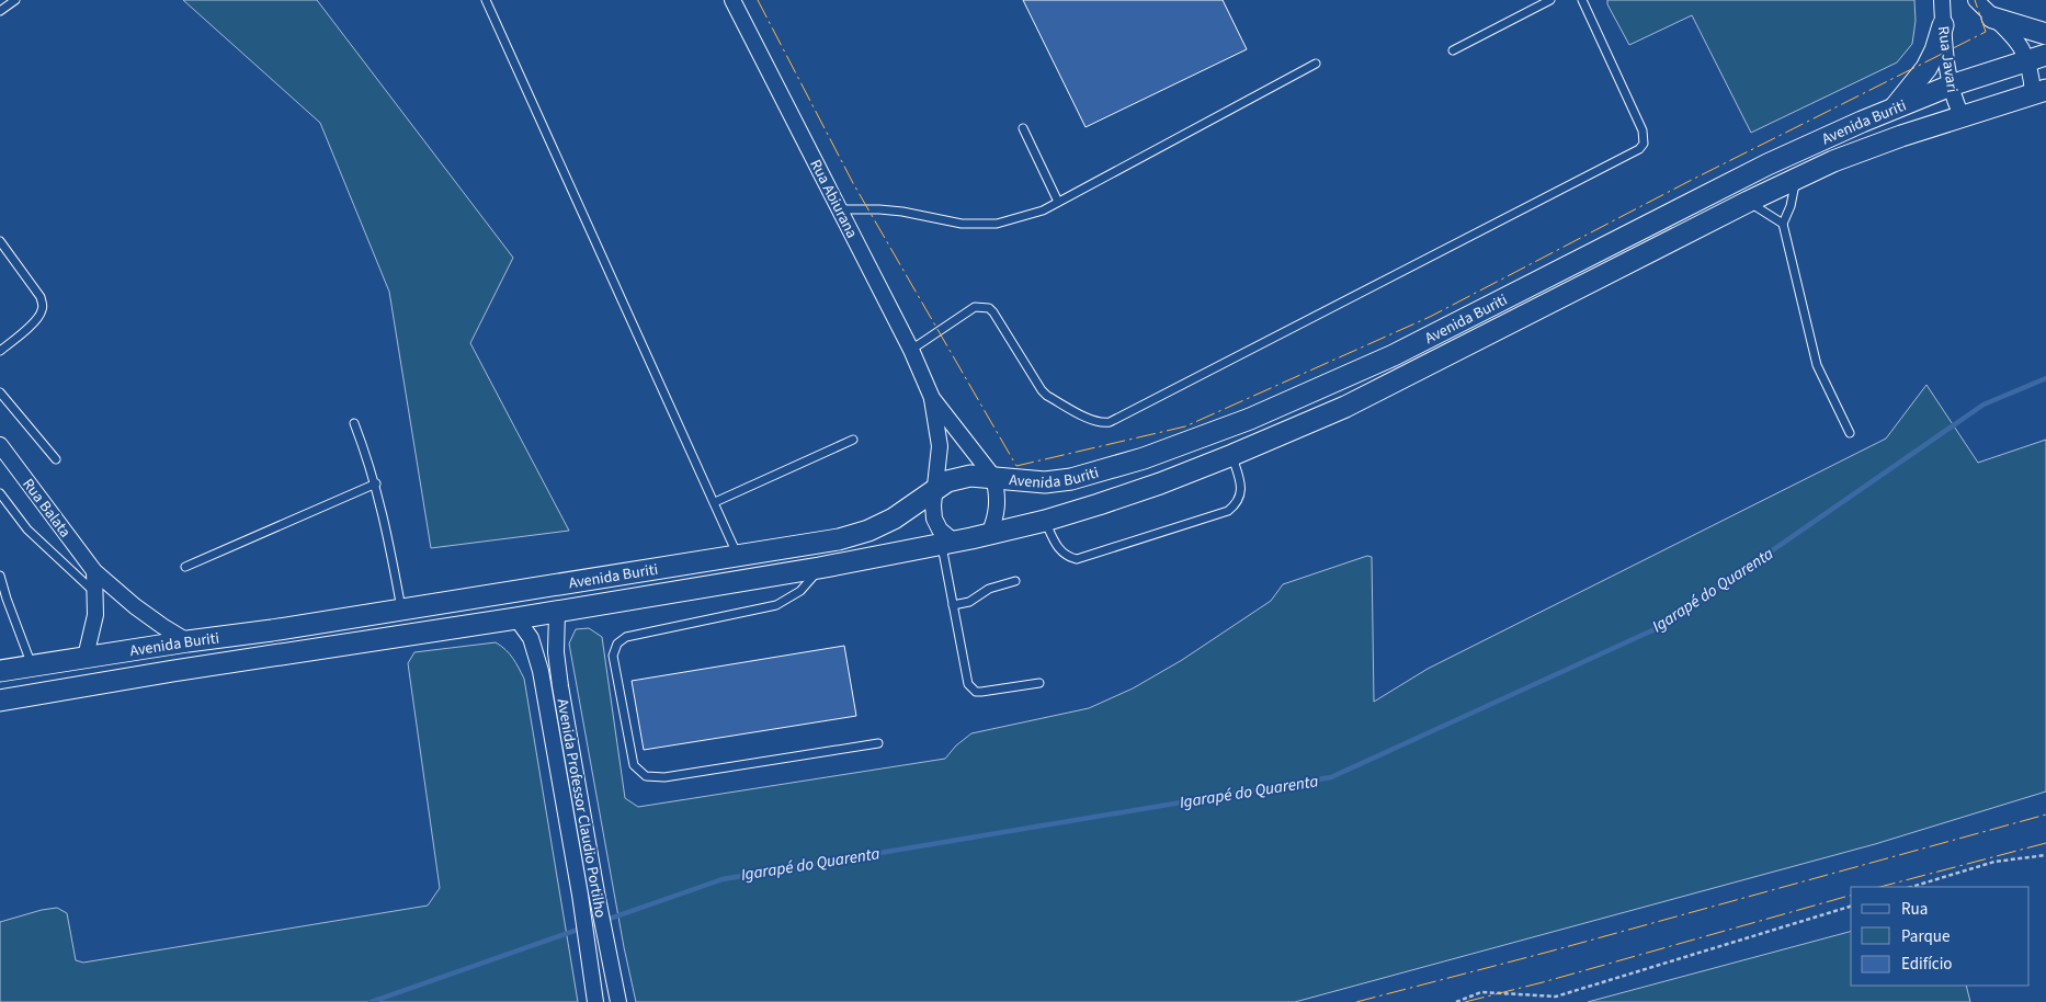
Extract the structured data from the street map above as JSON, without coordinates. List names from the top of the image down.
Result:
{
  "streets": {
    "main road": ["Avenida Buriti"],
    "street": [
      "Rua Javari",
      "Rua Abiurana",
      "Rua Balata",
      "Avenida Professor Claudio Portilho"
    ]
  },
  "crossings": [
    ["Rua Javari", "Avenida Buriti"],
    ["Avenida Buriti", "Rua Abiurana"],
    ["Avenida Buriti", "Rua Balata"],
    ["Avenida Buriti", "Avenida Professor Claudio Portilho"]
  ],
  "water": ["Igarapé do Quarenta"],
  "legend": ["Rua", "Parque", "Edifício"]
}
